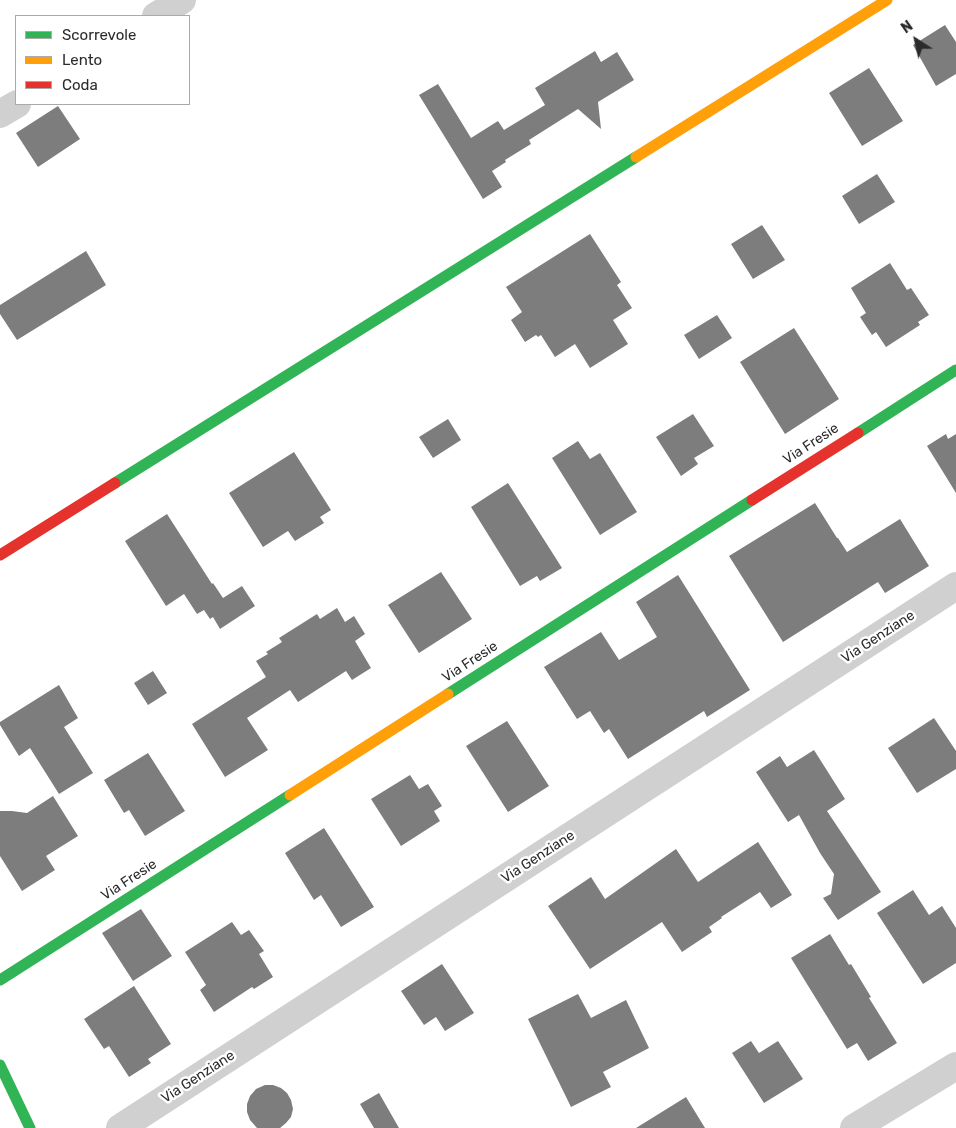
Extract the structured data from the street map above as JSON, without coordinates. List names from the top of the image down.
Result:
{
  "streets": {
    "street": ["Via Fresie", "Via Genziane"]
  },
  "legend": ["Scorrevole", "Lento", "Coda"],
  "north": "top left"
}
